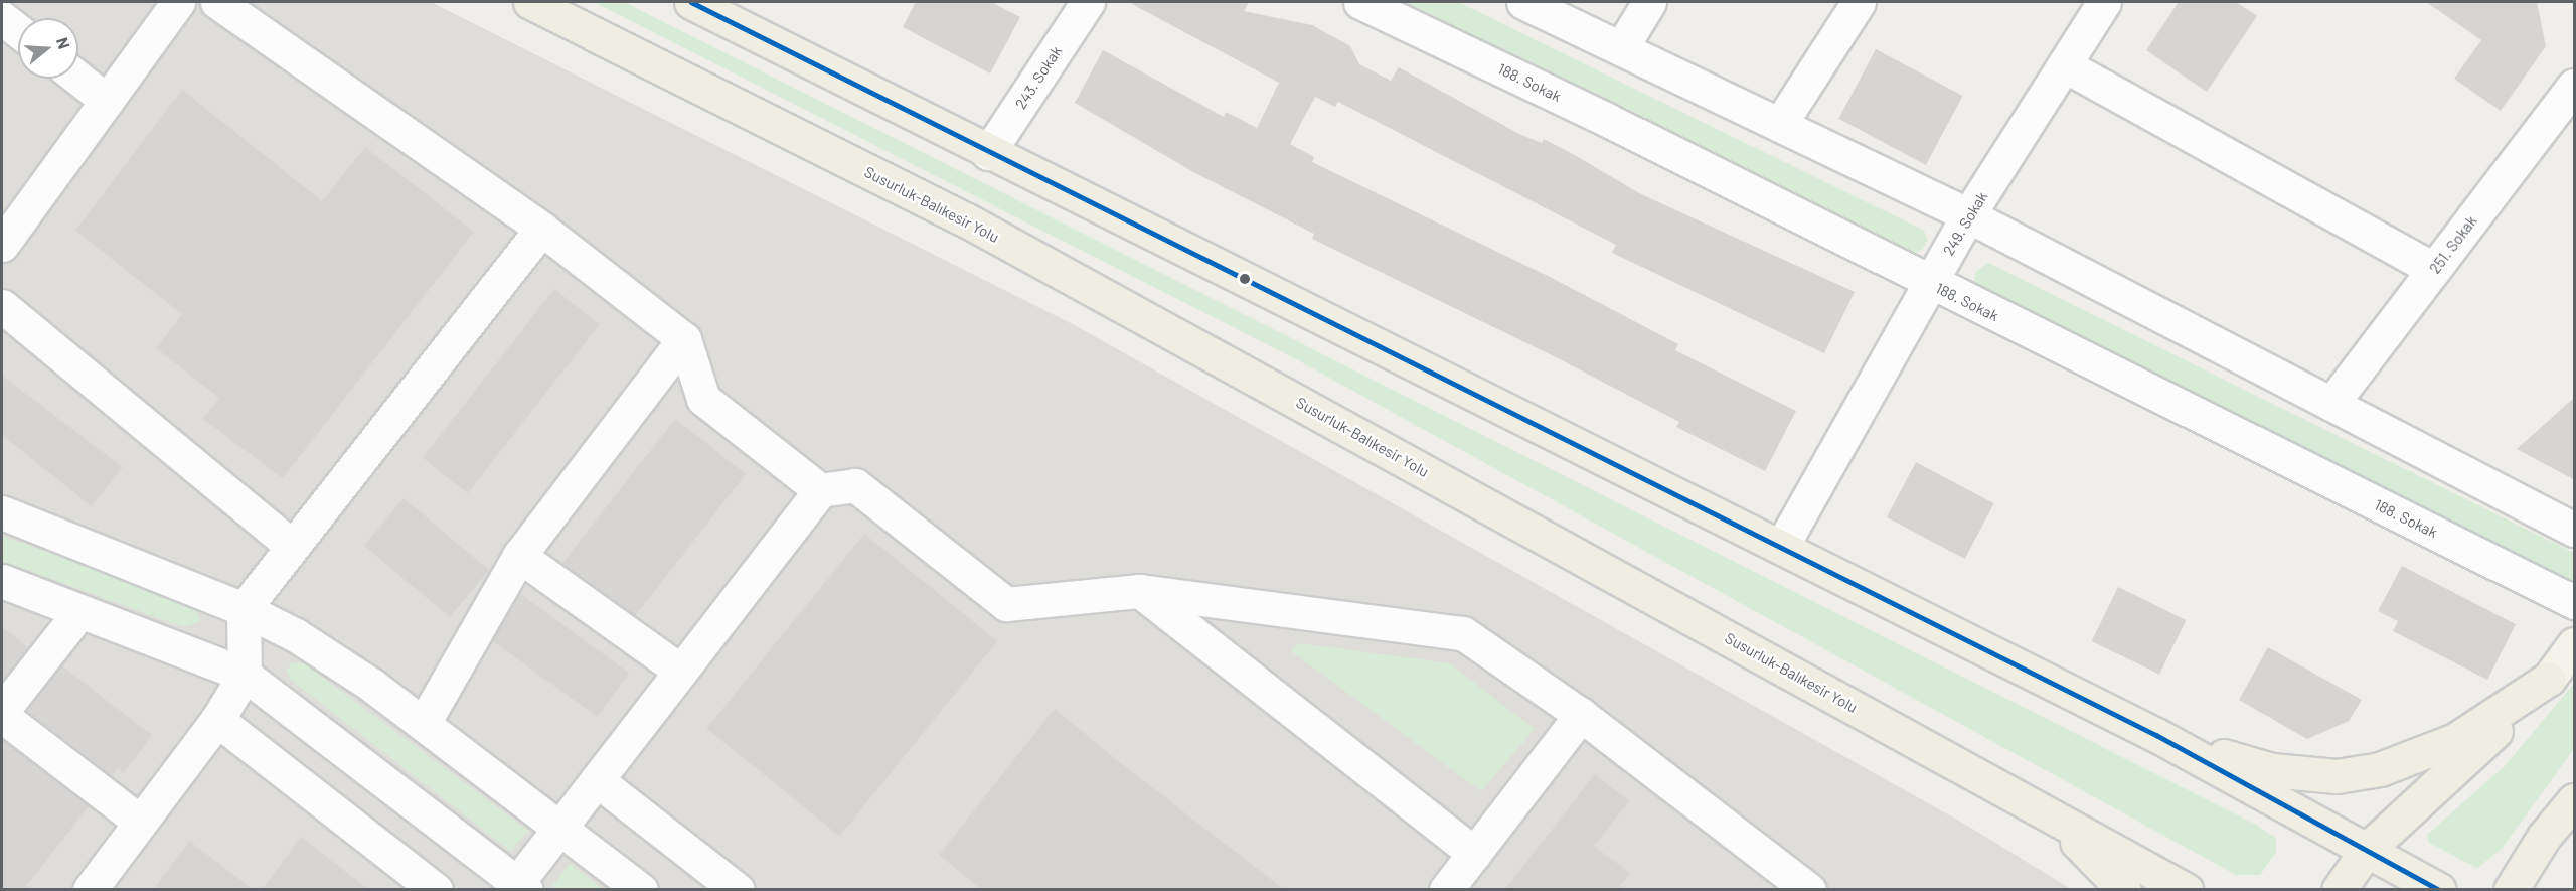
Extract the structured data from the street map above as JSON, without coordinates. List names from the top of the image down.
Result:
{
  "streets": {
    "highway": ["Susurluk-Balıkesir Yolu"],
    "street": [
      "243. Sokak",
      "188. Sokak",
      "249. Sokak",
      "251. Sokak"
    ]
  },
  "crossings": [
    ["188. Sokak", "249. Sokak"]
  ],
  "north": "right"
}
